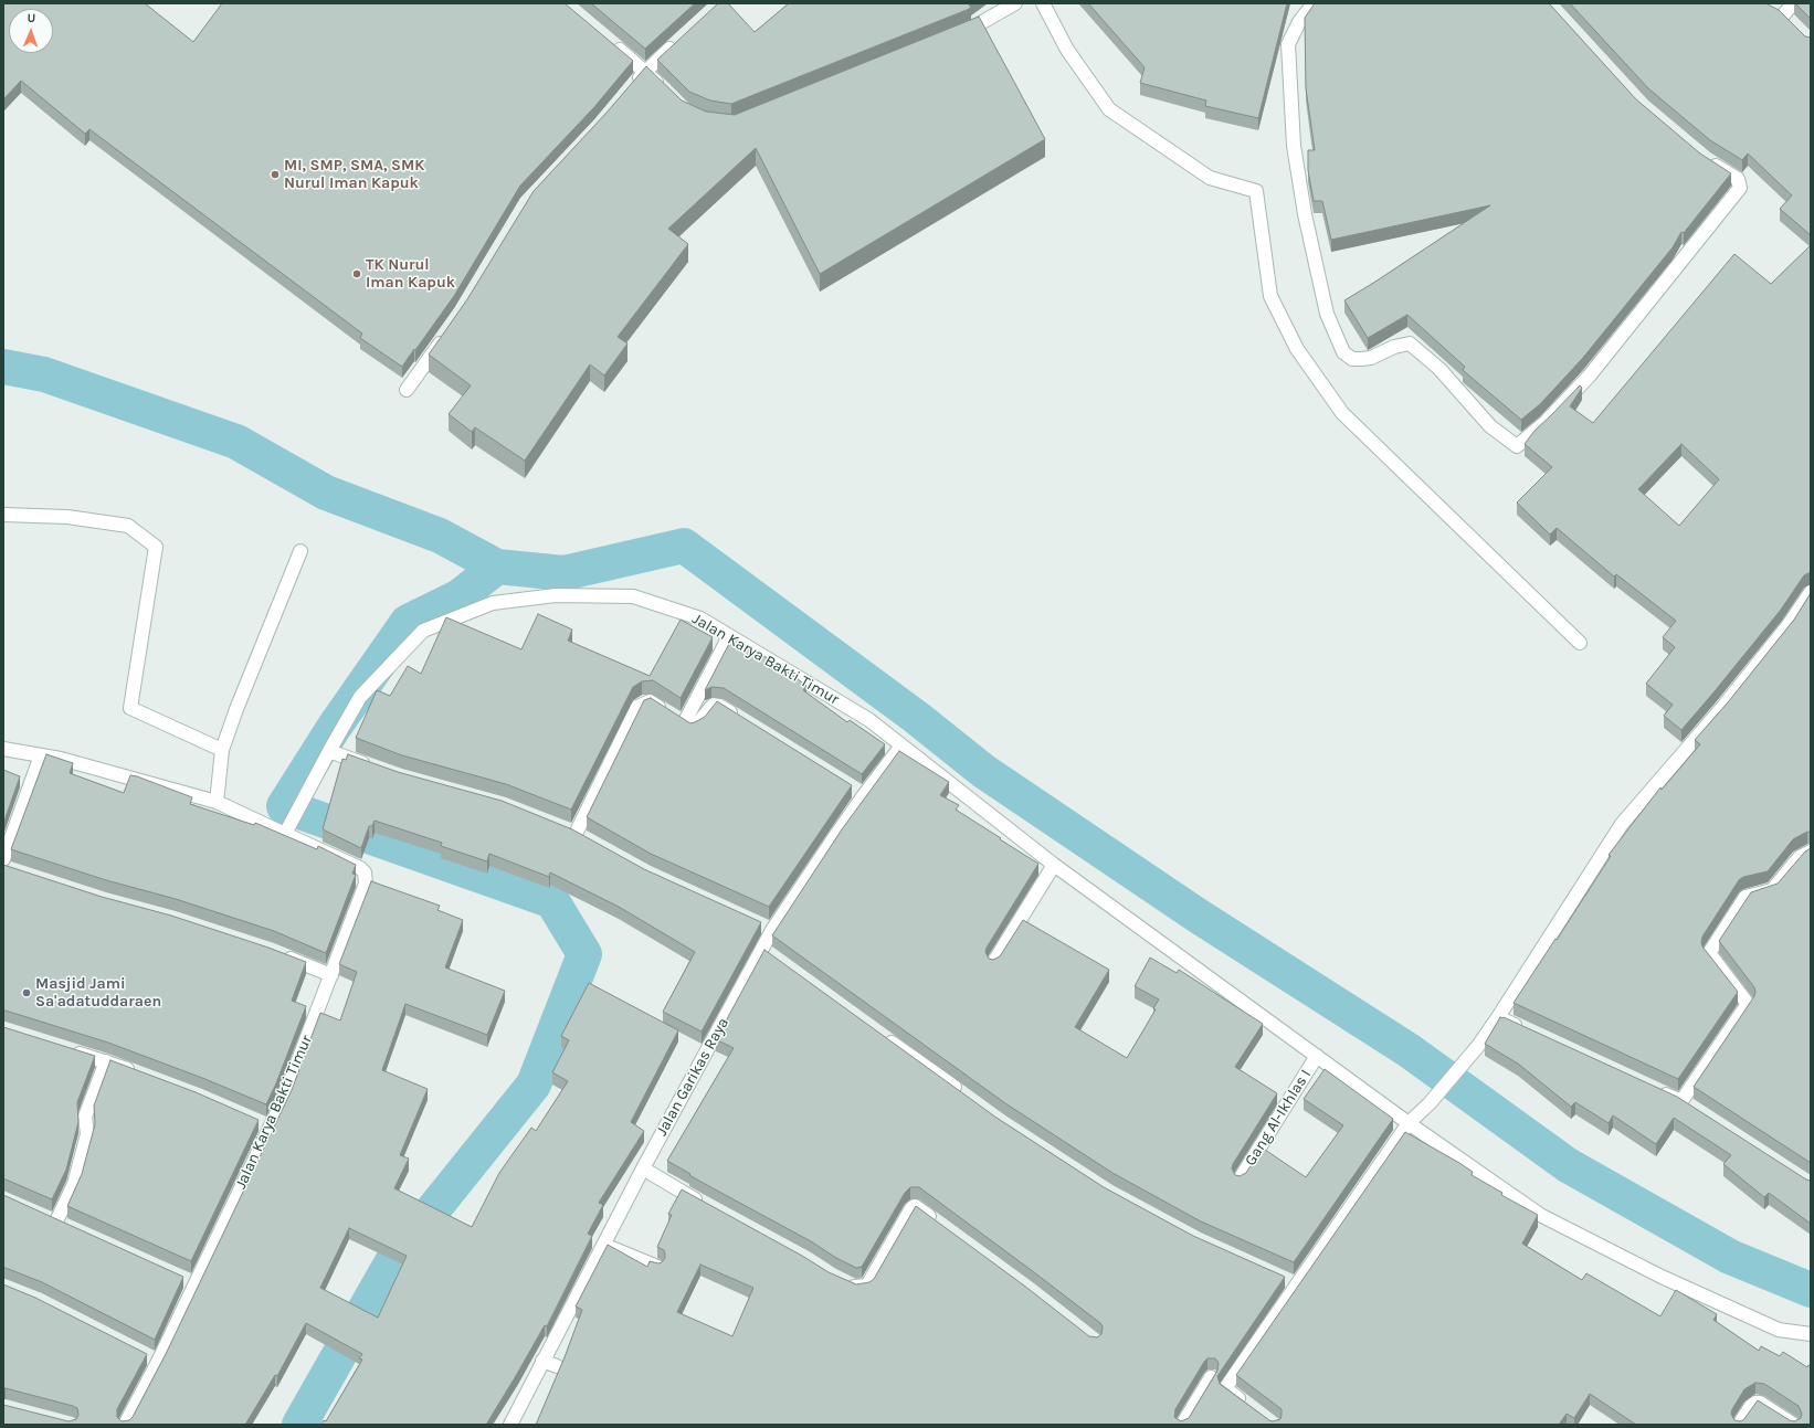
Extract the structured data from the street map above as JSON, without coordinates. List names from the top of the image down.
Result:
{
  "streets": {
    "street": ["Jalan Karya Bakti Timur", "Jalan Garikas Raya", "Gang Al-Ikhlas I"]
  },
  "crossings": [
    ["Jalan Karya Bakti Timur", "Jalan Garikas Raya"],
    ["Jalan Karya Bakti Timur", "Gang Al-Ikhlas I"]
  ],
  "places": ["MI, SMP, SMA, SMK Nurul Iman Kapuk", "TK Nurul Iman Kapuk", "Masjid Jami Sa'adatuddaraen"],
  "north": "top"
}
